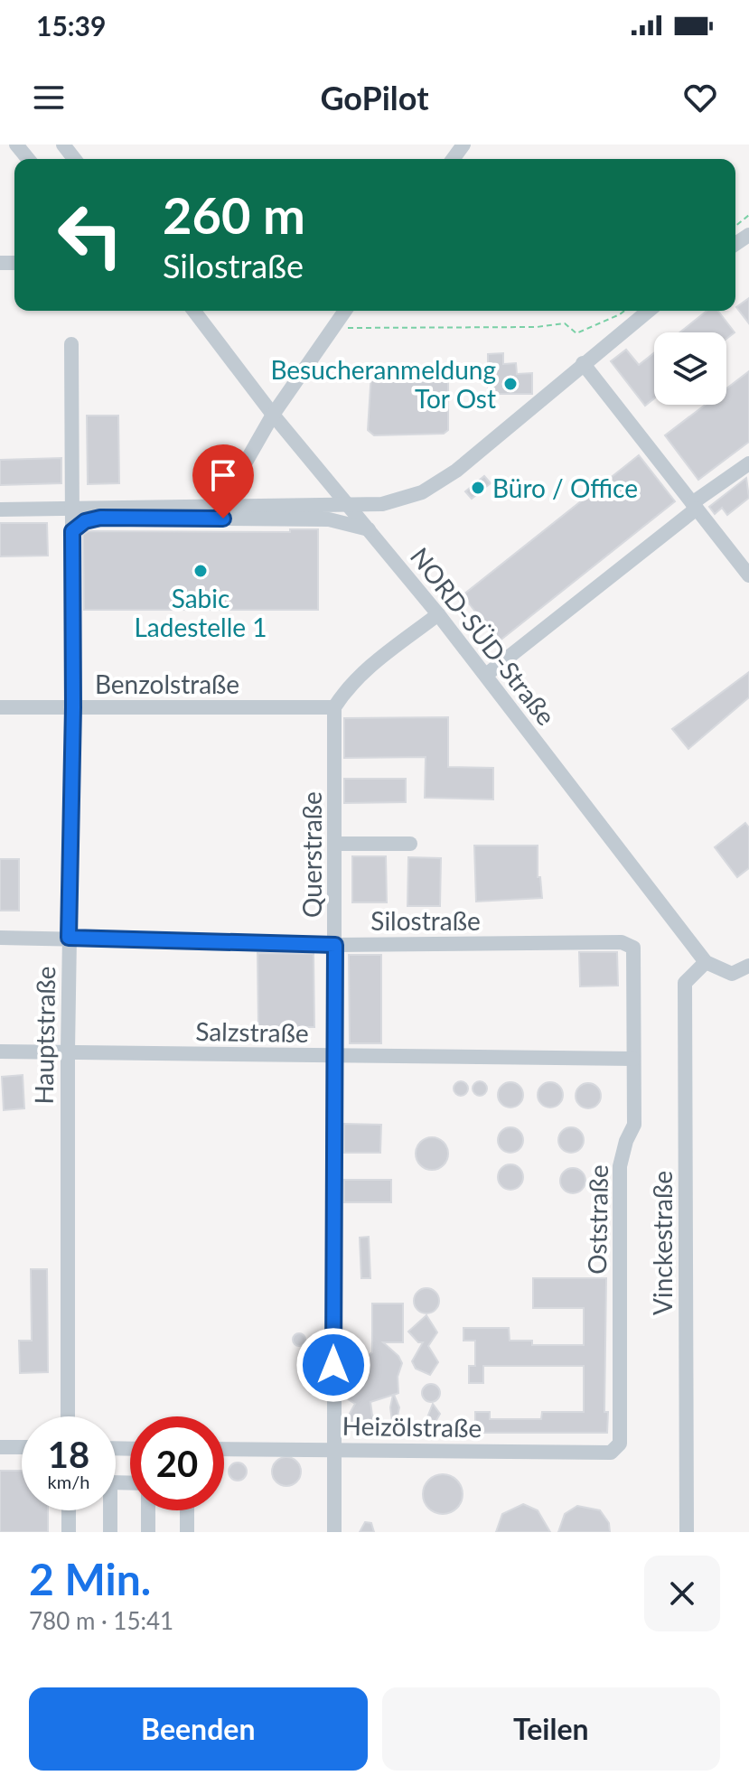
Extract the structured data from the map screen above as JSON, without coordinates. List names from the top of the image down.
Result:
{
  "streets": {
    "street": [
      "NORD-SÜD-Straße",
      "Benzolstraße",
      "Querstraße",
      "Silostraße",
      "Salzstraße",
      "Hauptstraße",
      "Oststraße",
      "Vinckestraße",
      "Heizölstraße"
    ]
  },
  "crossings": [
    ["NORD-SÜD-Straße", "Vinckestraße"],
    ["Benzolstraße", "Querstraße"],
    ["Benzolstraße", "Hauptstraße"],
    ["Querstraße", "Silostraße"],
    ["Querstraße", "Salzstraße"],
    ["Querstraße", "Heizölstraße"],
    ["Silostraße", "Hauptstraße"],
    ["Silostraße", "Oststraße"],
    ["Salzstraße", "Hauptstraße"],
    ["Salzstraße", "Oststraße"],
    ["Oststraße", "Heizölstraße"]
  ],
  "places": ["Besucheranmeldung Tor Ost", "Büro / Office", "Sabic Ladestelle 1"],
  "page": {
    "status": "15:39",
    "header": "GoPilot",
    "turn": ["260 m", "Silostraße"],
    "speed": "18 km/h",
    "limit": "20",
    "heading": ["2 Min.", "780 m · 15:41"],
    "buttons": ["Beenden", "Teilen"]
  }
}
